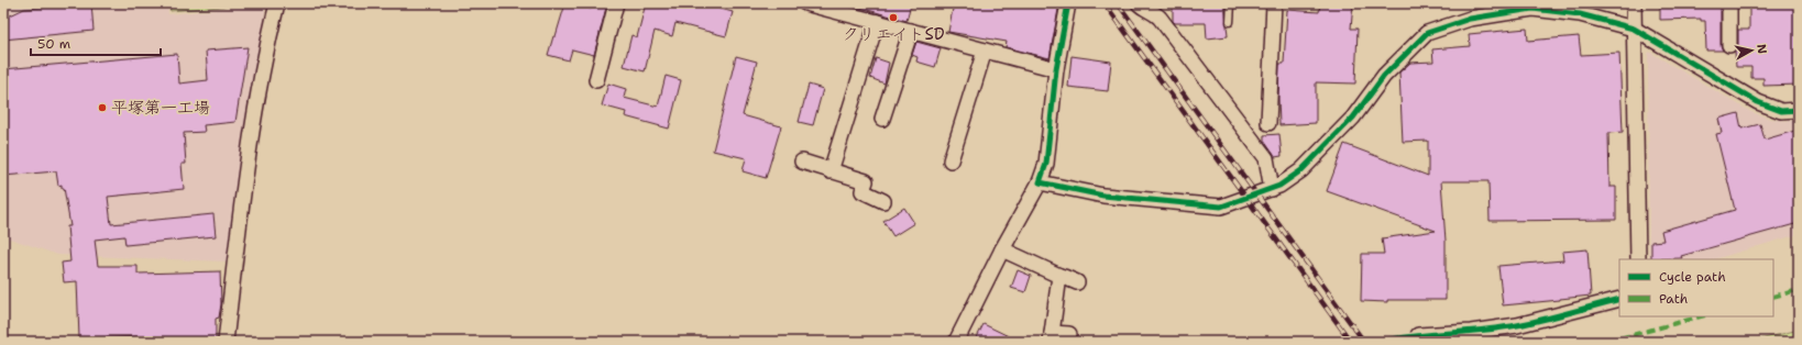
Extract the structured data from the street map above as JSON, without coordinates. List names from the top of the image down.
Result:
{
  "places": ["クリエイトSD", "平塚第一工場"],
  "legend": ["Cycle path", "Path"],
  "scale_bar": "50 m",
  "north": "right"
}
